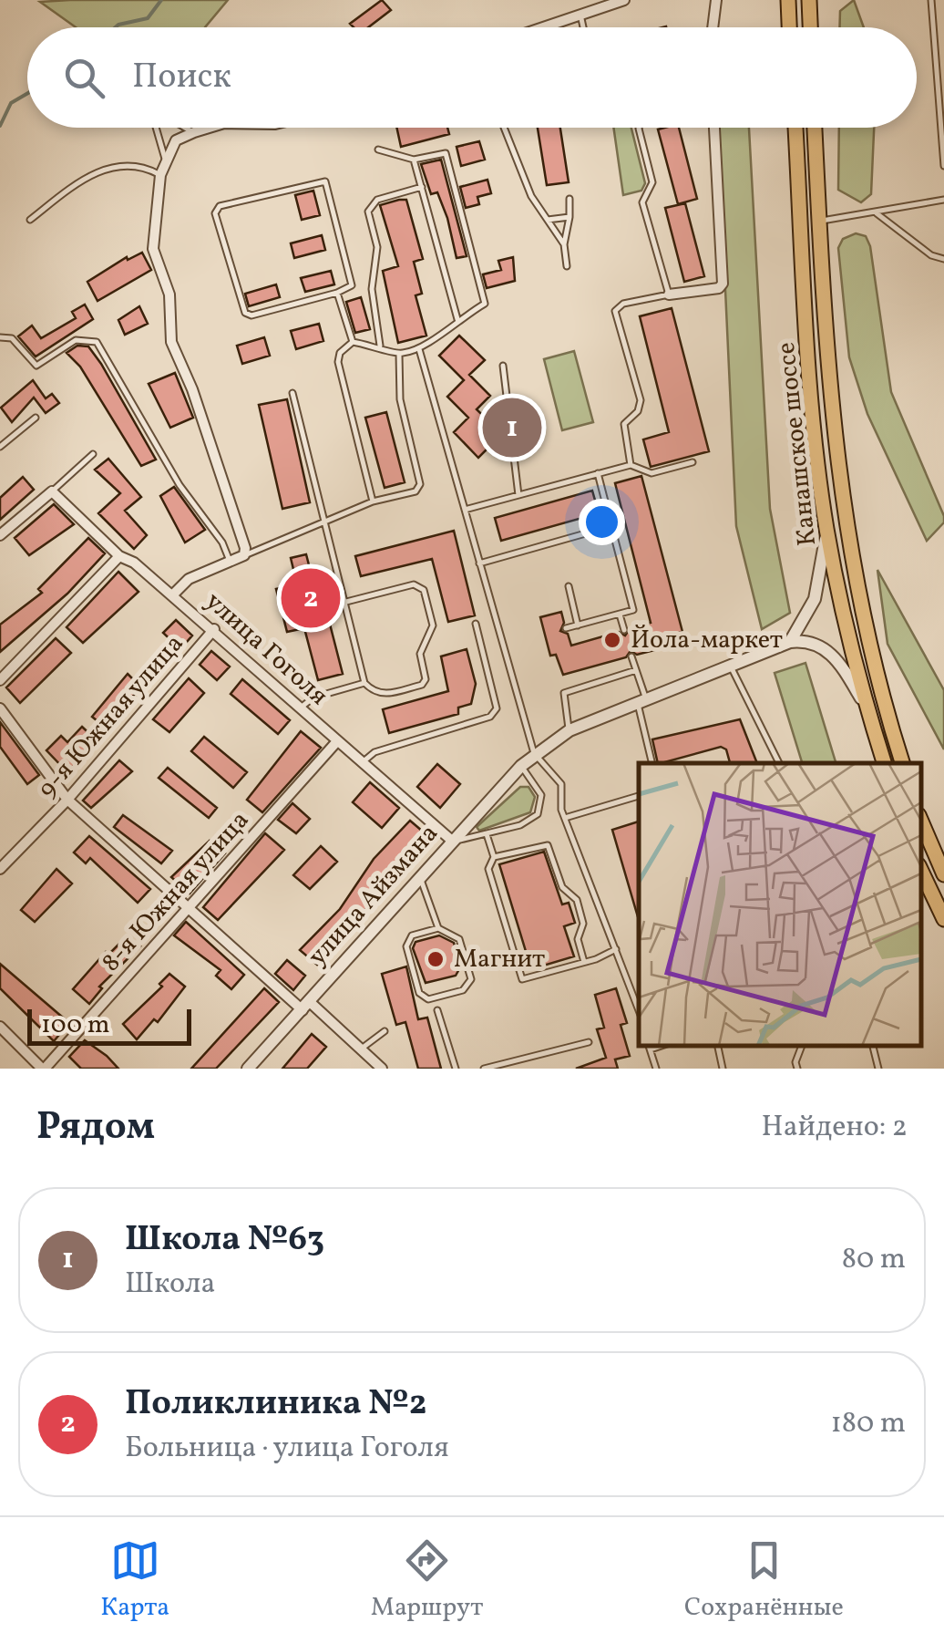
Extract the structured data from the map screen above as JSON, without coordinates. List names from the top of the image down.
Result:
{
  "streets": {
    "main road": ["Канашское шоссе"],
    "street": [
      "улица Гоголя",
      "9-я Южная улица",
      "8-я Южная улица",
      "улица Айзмана"
    ]
  },
  "crossings": [
    ["улица Гоголя", "9-я Южная улица"],
    ["улица Гоголя", "8-я Южная улица"],
    ["улица Гоголя", "улица Айзмана"]
  ],
  "places": ["Йола-маркет", "Магнит"],
  "scale_bar": "100 m",
  "page": {
    "search": "Поиск",
    "pins": ["1", "2"],
    "scale": "100 m",
    "heading": ["Рядом", "Найдено: 2"],
    "list": [
      {
        "mark": "1",
        "name": "Школа №63",
        "note": "Школа",
        "value": "80 m"
      },
      {
        "mark": "2",
        "name": "Поликлиника №2",
        "note": "Больница · улица Гоголя",
        "value": "180 m"
      }
    ],
    "nav": ["Карта", "Маршрут", "Сохранённые"]
  }
}
